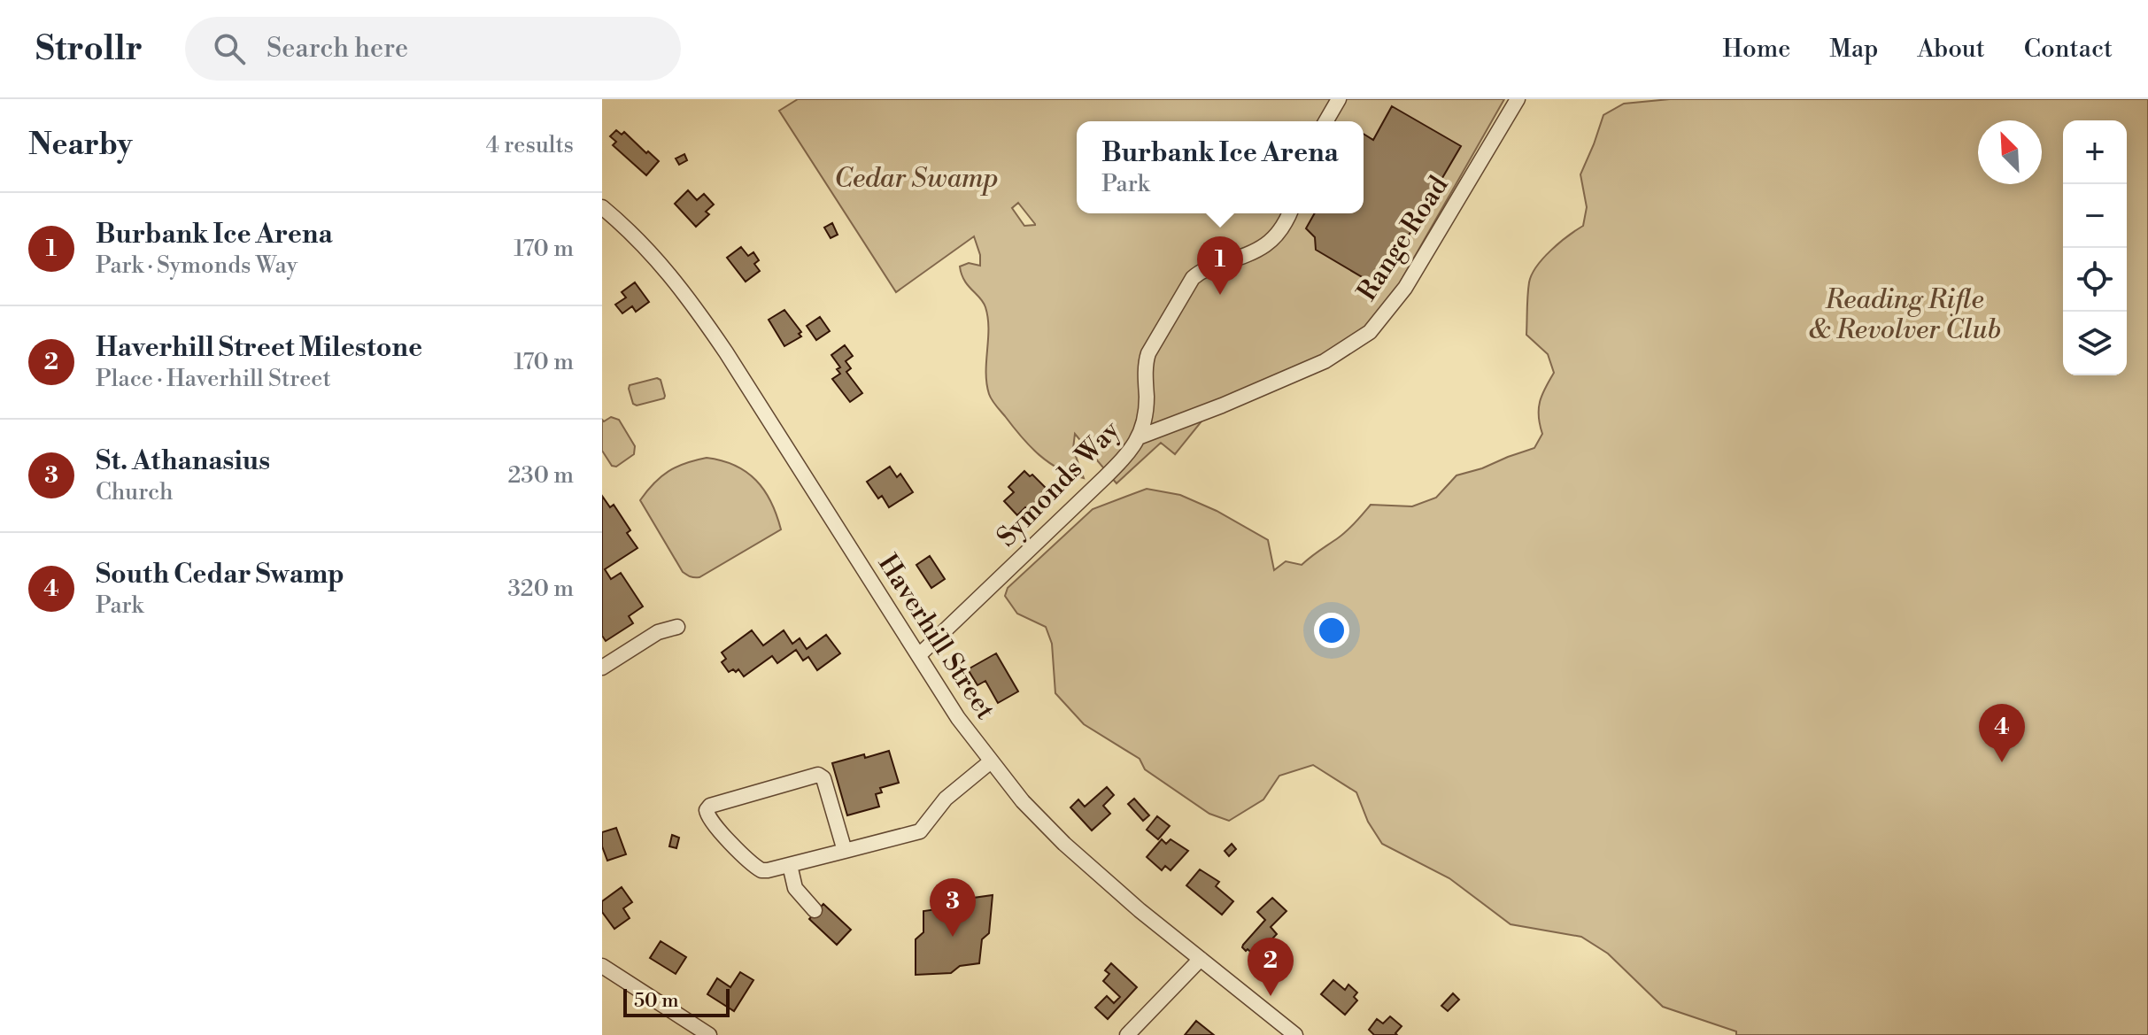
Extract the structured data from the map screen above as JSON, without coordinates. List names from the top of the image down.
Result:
{
  "streets": {
    "street": ["Range Road", "Symonds Way", "Haverhill Street"]
  },
  "crossings": [
    ["Range Road", "Symonds Way"],
    ["Symonds Way", "Haverhill Street"]
  ],
  "parks": ["Cedar Swamp", "Reading Rifle & Revolver Club"],
  "scale_bar": "50 m",
  "north": "top left",
  "page": {
    "header": "Strollr",
    "search": "Search here",
    "nav": [
      "Home",
      "Map",
      "About",
      "Contact"
    ],
    "heading": ["Nearby", "4 results"],
    "map_buttons": ["+", "−"],
    "popup": ["Burbank Ice Arena", "Park"],
    "list": [
      {
        "mark": "1",
        "name": "Burbank Ice Arena",
        "note": "Park · Symonds Way",
        "value": "170 m"
      },
      {
        "mark": "2",
        "name": "Haverhill Street Milestone",
        "note": "Place · Haverhill Street",
        "value": "170 m"
      },
      {
        "mark": "3",
        "name": "St. Athanasius",
        "note": "Church",
        "value": "230 m"
      },
      {
        "mark": "4",
        "name": "South Cedar Swamp",
        "note": "Park",
        "value": "320 m"
      }
    ],
    "pins": [
      "1",
      "4",
      "3",
      "2"
    ],
    "scale": "50 m"
  }
}
